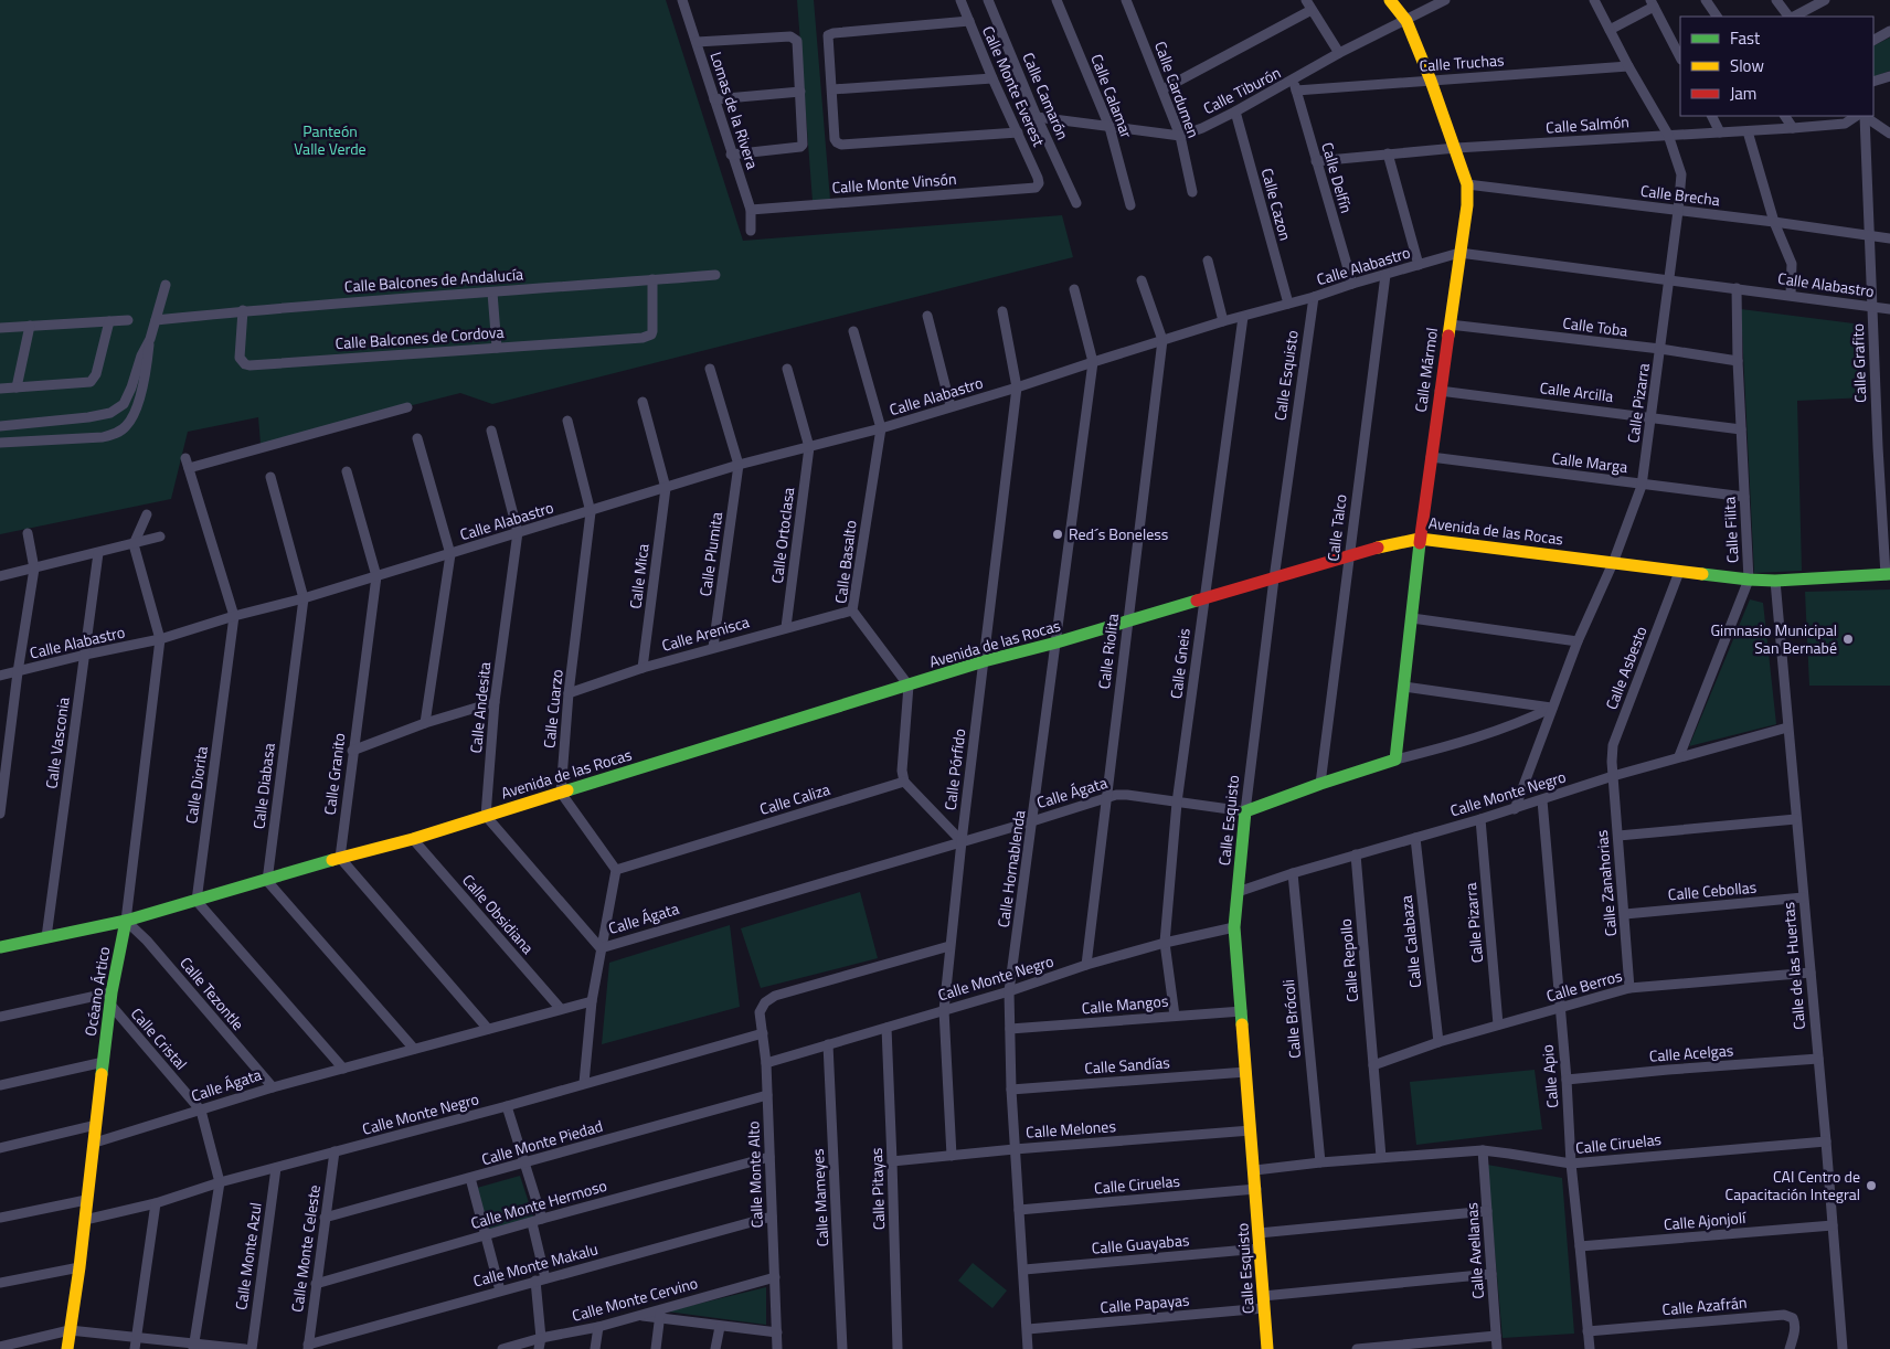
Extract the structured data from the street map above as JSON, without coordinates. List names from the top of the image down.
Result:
{
  "streets": {
    "street": [
      "Calle Truchas",
      "Calle Monte Everest",
      "Calle Cardumen",
      "Calle Tiburón",
      "Calle Camarón",
      "Calle Calamar",
      "Lomas de la Rivera",
      "Calle Salmón",
      "Calle Delfín",
      "Calle Monte Vinsón",
      "Calle Brecha",
      "Calle Cazon",
      "Calle Alabastro",
      "Calle Balcones de Andalucía",
      "Calle Toba",
      "Calle Balcones de Cordova",
      "Calle Grafito",
      "Calle Mármol",
      "Calle Esquisto",
      "Calle Arcilla",
      "Calle Pizarra",
      "Calle Marga",
      "Calle Talco",
      "Calle Filita",
      "Avenida de las Rocas",
      "Calle Ortoclasa",
      "Calle Plumita",
      "Calle Basalto",
      "Calle Mica",
      "Calle Arenisca",
      "Calle Riolita",
      "Calle Gneis",
      "Calle Asbesto",
      "Calle Andesita",
      "Calle Cuarzo",
      "Calle Vasconia",
      "Calle Pórfido",
      "Calle Granito",
      "Calle Diorita",
      "Calle Diabasa",
      "Calle Ágata",
      "Calle Monte Negro",
      "Calle Caliza",
      "Calle Hornablenda",
      "Calle Zanahorias",
      "Calle Cebollas",
      "Calle Obsidiana",
      "Calle Calabaza",
      "Calle Repollo",
      "Calle de las Huertas",
      "Calle Berros",
      "Océano Ártico",
      "Calle Tezontle",
      "Calle Mangos",
      "Calle Brócoli",
      "Calle Cristal",
      "Calle Acelgas",
      "Calle Sandías",
      "Calle Apio",
      "Calle Melones",
      "Calle Monte Piedad",
      "Calle Ciruelas",
      "Calle Monte Alto",
      "Calle Pitayas",
      "Calle Mameyes",
      "Calle Monte Hermoso",
      "Calle Ajonjolí",
      "Calle Guayabas",
      "Calle Monte Celeste",
      "Calle Avellanas",
      "Calle Monte Azul",
      "Calle Monte Makalu",
      "Calle Monte Cervino",
      "Calle Papayas",
      "Calle Azafrán"
    ]
  },
  "crossings": [
    ["Calle Truchas", "Calle Tiburón"],
    ["Calle Truchas", "Calle Delfín"],
    ["Calle Truchas", "Calle Mármol"],
    ["Calle Truchas", "Calle Pizarra"],
    ["Calle Monte Everest", "Calle Monte Vinsón"],
    ["Calle Cardumen", "Calle Tiburón"],
    ["Calle Tiburón", "Calle Delfín"],
    ["Calle Tiburón", "Calle Cazon"],
    ["Calle Tiburón", "Calle Mármol"],
    ["Lomas de la Rivera", "Calle Monte Vinsón"],
    ["Calle Salmón", "Calle Delfín"],
    ["Calle Salmón", "Calle Mármol"],
    ["Calle Salmón", "Calle Pizarra"],
    ["Calle Delfín", "Calle Alabastro"],
    ["Calle Brecha", "Calle Grafito"],
    ["Calle Brecha", "Calle Mármol"],
    ["Calle Brecha", "Calle Pizarra"],
    ["Calle Cazon", "Calle Alabastro"],
    ["Calle Alabastro", "Calle Grafito"],
    ["Calle Alabastro", "Calle Mármol"],
    ["Calle Alabastro", "Calle Esquisto"],
    ["Calle Alabastro", "Calle Pizarra"],
    ["Calle Alabastro", "Calle Talco"],
    ["Calle Alabastro", "Calle Filita"],
    ["Calle Alabastro", "Calle Ortoclasa"],
    ["Calle Alabastro", "Calle Plumita"],
    ["Calle Alabastro", "Calle Basalto"],
    ["Calle Alabastro", "Calle Mica"],
    ["Calle Alabastro", "Calle Riolita"],
    ["Calle Alabastro", "Calle Gneis"],
    ["Calle Alabastro", "Calle Andesita"],
    ["Calle Alabastro", "Calle Cuarzo"],
    ["Calle Alabastro", "Calle Vasconia"],
    ["Calle Alabastro", "Calle Pórfido"],
    ["Calle Alabastro", "Calle Granito"],
    ["Calle Alabastro", "Calle Diorita"],
    ["Calle Alabastro", "Calle Diabasa"],
    ["Calle Alabastro", "Calle Hornablenda"],
    ["Calle Alabastro", "Océano Ártico"],
    ["Calle Balcones de Andalucía", "Calle Balcones de Cordova"],
    ["Calle Toba", "Calle Mármol"],
    ["Calle Toba", "Calle Pizarra"],
    ["Calle Toba", "Calle Filita"],
    ["Calle Grafito", "Avenida de las Rocas"],
    ["Calle Mármol", "Calle Arcilla"],
    ["Calle Mármol", "Calle Marga"],
    ["Calle Mármol", "Avenida de las Rocas"],
    ["Calle Mármol", "Calle Ágata"],
    ["Calle Esquisto", "Avenida de las Rocas"],
    ["Calle Esquisto", "Calle Ágata"],
    ["Calle Esquisto", "Calle Monte Negro"],
    ["Calle Esquisto", "Calle Mangos"],
    ["Calle Esquisto", "Calle Sandías"],
    ["Calle Esquisto", "Calle Melones"],
    ["Calle Esquisto", "Calle Ciruelas"],
    ["Calle Esquisto", "Calle Guayabas"],
    ["Calle Esquisto", "Calle Papayas"],
    ["Calle Arcilla", "Calle Pizarra"],
    ["Calle Arcilla", "Calle Filita"],
    ["Calle Pizarra", "Calle Marga"],
    ["Calle Pizarra", "Avenida de las Rocas"],
    ["Calle Pizarra", "Calle Ágata"],
    ["Calle Pizarra", "Calle Monte Negro"],
    ["Calle Pizarra", "Calle Berros"],
    ["Calle Marga", "Calle Filita"],
    ["Calle Talco", "Avenida de las Rocas"],
    ["Calle Talco", "Calle Ágata"],
    ["Calle Filita", "Avenida de las Rocas"],
    ["Calle Filita", "Calle Monte Negro"],
    ["Avenida de las Rocas", "Calle Basalto"],
    ["Avenida de las Rocas", "Calle Riolita"],
    ["Avenida de las Rocas", "Calle Gneis"],
    ["Avenida de las Rocas", "Calle Asbesto"],
    ["Avenida de las Rocas", "Calle Andesita"],
    ["Avenida de las Rocas", "Calle Cuarzo"],
    ["Avenida de las Rocas", "Calle Vasconia"],
    ["Avenida de las Rocas", "Calle Pórfido"],
    ["Avenida de las Rocas", "Calle Granito"],
    ["Avenida de las Rocas", "Calle Diorita"],
    ["Avenida de las Rocas", "Calle Diabasa"],
    ["Avenida de las Rocas", "Calle Hornablenda"],
    ["Avenida de las Rocas", "Calle Obsidiana"],
    ["Avenida de las Rocas", "Calle de las Huertas"],
    ["Avenida de las Rocas", "Océano Ártico"],
    ["Avenida de las Rocas", "Calle Tezontle"],
    ["Calle Ortoclasa", "Calle Arenisca"],
    ["Calle Plumita", "Calle Arenisca"],
    ["Calle Basalto", "Calle Arenisca"],
    ["Calle Mica", "Calle Arenisca"],
    ["Calle Arenisca", "Calle Cuarzo"],
    ["Calle Riolita", "Calle Ágata"],
    ["Calle Riolita", "Calle Monte Negro"],
    ["Calle Gneis", "Calle Ágata"],
    ["Calle Gneis", "Calle Monte Negro"],
    ["Calle Gneis", "Calle Mangos"],
    ["Calle Asbesto", "Calle Monte Negro"],
    ["Calle Asbesto", "Calle Zanahorias"],
    ["Calle Pórfido", "Calle Ágata"],
    ["Calle Pórfido", "Calle Monte Negro"],
    ["Calle Pórfido", "Calle Melones"],
    ["Calle Pórfido", "Calle Monte Alto"],
    ["Calle Ágata", "Calle Hornablenda"],
    ["Calle Ágata", "Calle Obsidiana"],
    ["Calle Ágata", "Océano Ártico"],
    ["Calle Ágata", "Calle Tezontle"],
    ["Calle Ágata", "Calle Cristal"],
    ["Calle Monte Negro", "Calle Hornablenda"],
    ["Calle Monte Negro", "Calle Zanahorias"],
    ["Calle Monte Negro", "Calle Calabaza"],
    ["Calle Monte Negro", "Calle Repollo"],
    ["Calle Monte Negro", "Calle de las Huertas"],
    ["Calle Monte Negro", "Océano Ártico"],
    ["Calle Monte Negro", "Calle Brócoli"],
    ["Calle Monte Negro", "Calle Cristal"],
    ["Calle Monte Negro", "Calle Apio"],
    ["Calle Monte Negro", "Calle Monte Alto"],
    ["Calle Monte Negro", "Calle Pitayas"],
    ["Calle Monte Negro", "Calle Mameyes"],
    ["Calle Monte Negro", "Calle Monte Celeste"],
    ["Calle Monte Negro", "Calle Monte Azul"],
    ["Calle Hornablenda", "Calle Mangos"],
    ["Calle Hornablenda", "Calle Sandías"],
    ["Calle Hornablenda", "Calle Melones"],
    ["Calle Hornablenda", "Calle Ciruelas"],
    ["Calle Hornablenda", "Calle Guayabas"],
    ["Calle Hornablenda", "Calle Papayas"],
    ["Calle Zanahorias", "Calle Cebollas"],
    ["Calle Zanahorias", "Calle Berros"],
    ["Calle Cebollas", "Calle de las Huertas"],
    ["Calle Calabaza", "Calle Berros"],
    ["Calle Repollo", "Calle Berros"],
    ["Calle de las Huertas", "Calle Berros"],
    ["Calle de las Huertas", "Calle Acelgas"],
    ["Calle de las Huertas", "Calle Ciruelas"],
    ["Calle de las Huertas", "Calle Ajonjolí"],
    ["Calle Berros", "Calle Apio"],
    ["Océano Ártico", "Calle Tezontle"],
    ["Océano Ártico", "Calle Cristal"],
    ["Calle Brócoli", "Calle Ciruelas"],
    ["Calle Acelgas", "Calle Apio"],
    ["Calle Apio", "Calle Ciruelas"],
    ["Calle Apio", "Calle Ajonjolí"],
    ["Calle Apio", "Calle Azafrán"],
    ["Calle Melones", "Calle Pitayas"],
    ["Calle Monte Piedad", "Calle Monte Alto"],
    ["Calle Monte Piedad", "Calle Monte Celeste"],
    ["Calle Ciruelas", "Calle Avellanas"],
    ["Calle Monte Alto", "Calle Monte Hermoso"],
    ["Calle Monte Alto", "Calle Monte Makalu"],
    ["Calle Monte Alto", "Calle Monte Cervino"],
    ["Calle Monte Hermoso", "Calle Monte Celeste"],
    ["Calle Monte Celeste", "Calle Monte Makalu"],
    ["Calle Avellanas", "Calle Papayas"]
  ],
  "parks": ["Panteón Valle Verde"],
  "places": ["Red´s Boneless", "Gimnasio Municipal San Bernabé", "CAI Centro de Capacitación Integral"],
  "legend": ["Fast", "Slow", "Jam"]
}
